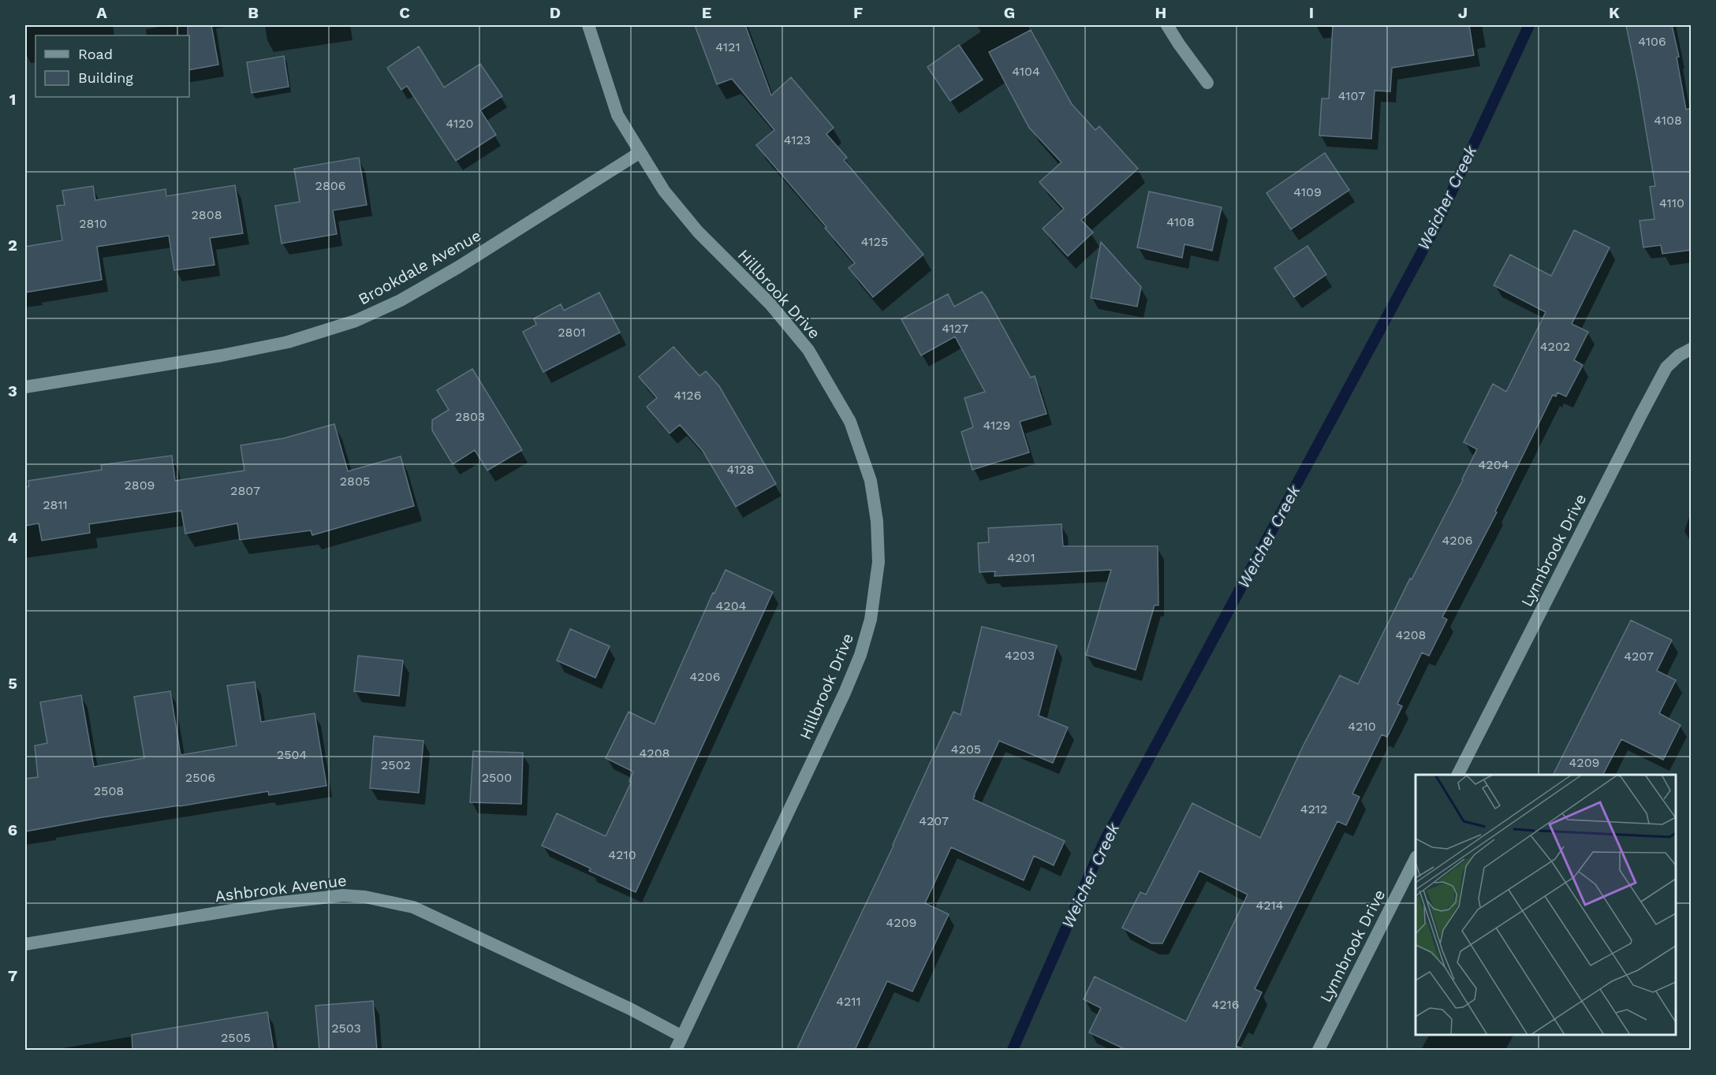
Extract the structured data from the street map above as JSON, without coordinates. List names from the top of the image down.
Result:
{
  "streets": {
    "street": [
      "Brookdale Avenue",
      "Hillbrook Drive",
      "Lynnbrook Drive",
      "Ashbrook Avenue"
    ]
  },
  "crossings": [
    ["Brookdale Avenue", "Hillbrook Drive"],
    ["Hillbrook Drive", "Ashbrook Avenue"]
  ],
  "water": ["Weicher Creek"],
  "house_numbers": [
    "4106",
    "4121",
    "4104",
    "4107",
    "4108",
    "4120",
    "4123",
    "2806",
    "4109",
    "4110",
    "2808",
    "4108",
    "2810",
    "4125",
    "4127",
    "2801",
    "4202",
    "4126",
    "2803",
    "4129",
    "4204",
    "4128",
    "2805",
    "2809",
    "2807",
    "2811",
    "4206",
    "4201",
    "4204",
    "4208",
    "4203",
    "4207",
    "4206",
    "4210",
    "4205",
    "4208",
    "2504",
    "4209",
    "2502",
    "2506",
    "2500",
    "2508",
    "4212",
    "4207",
    "4210",
    "4214",
    "4209",
    "4211",
    "4216",
    "2503",
    "2505"
  ],
  "legend": ["Road", "Building"],
  "grid": {
    "columns": [
      "A",
      "B",
      "C",
      "D",
      "E",
      "F",
      "G",
      "H",
      "I",
      "J",
      "K"
    ],
    "rows": [
      "1",
      "2",
      "3",
      "4",
      "5",
      "6",
      "7"
    ]
  }
}
